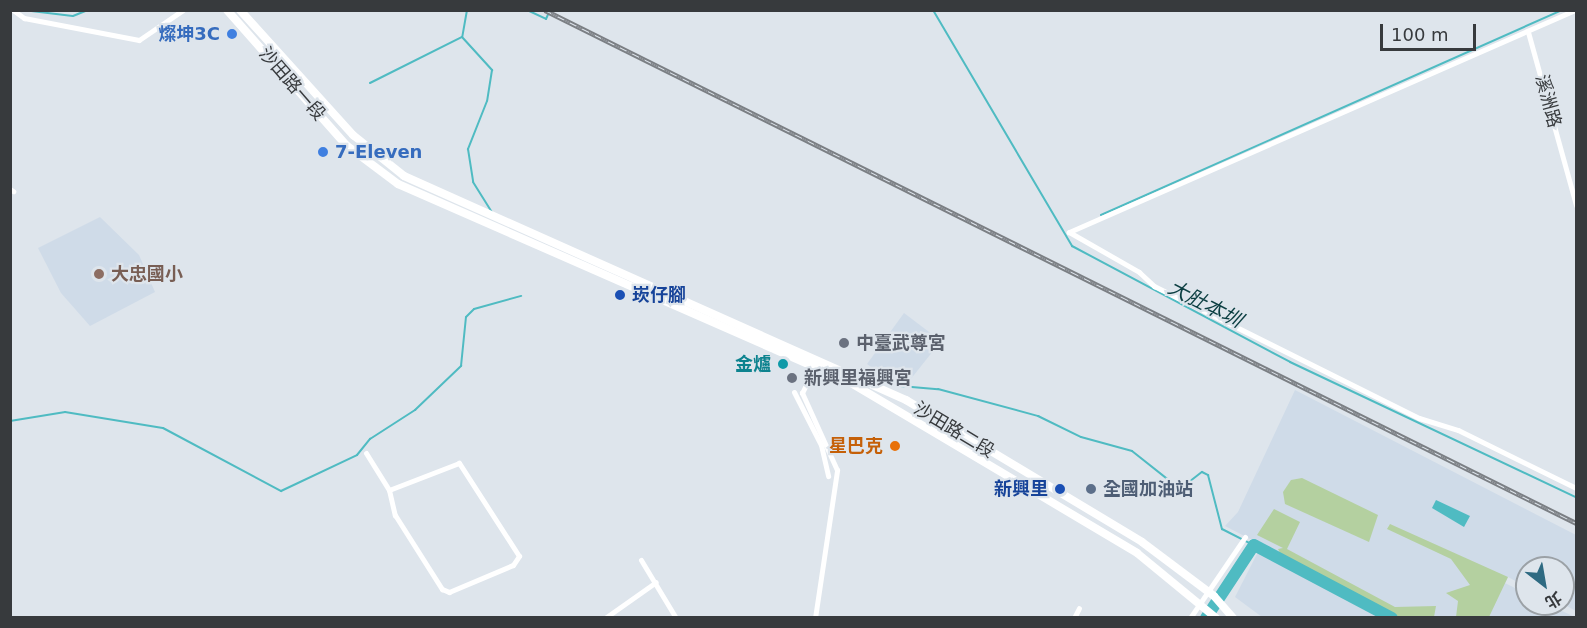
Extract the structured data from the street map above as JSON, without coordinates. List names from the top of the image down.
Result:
{
  "streets": {
    "main road": ["沙田路一段", "沙田路二段"],
    "street": ["溪洲路"]
  },
  "crossings": [
    ["沙田路一段", "沙田路二段"]
  ],
  "water": ["大肚本圳"],
  "places": [
    "燦坤3C",
    "7-Eleven",
    "大忠國小",
    "崁仔腳",
    "中臺武尊宮",
    "金爐",
    "新興里福興宮",
    "星巴克",
    "新興里",
    "全國加油站"
  ],
  "scale_bar": "100 m",
  "north": "bottom right"
}
